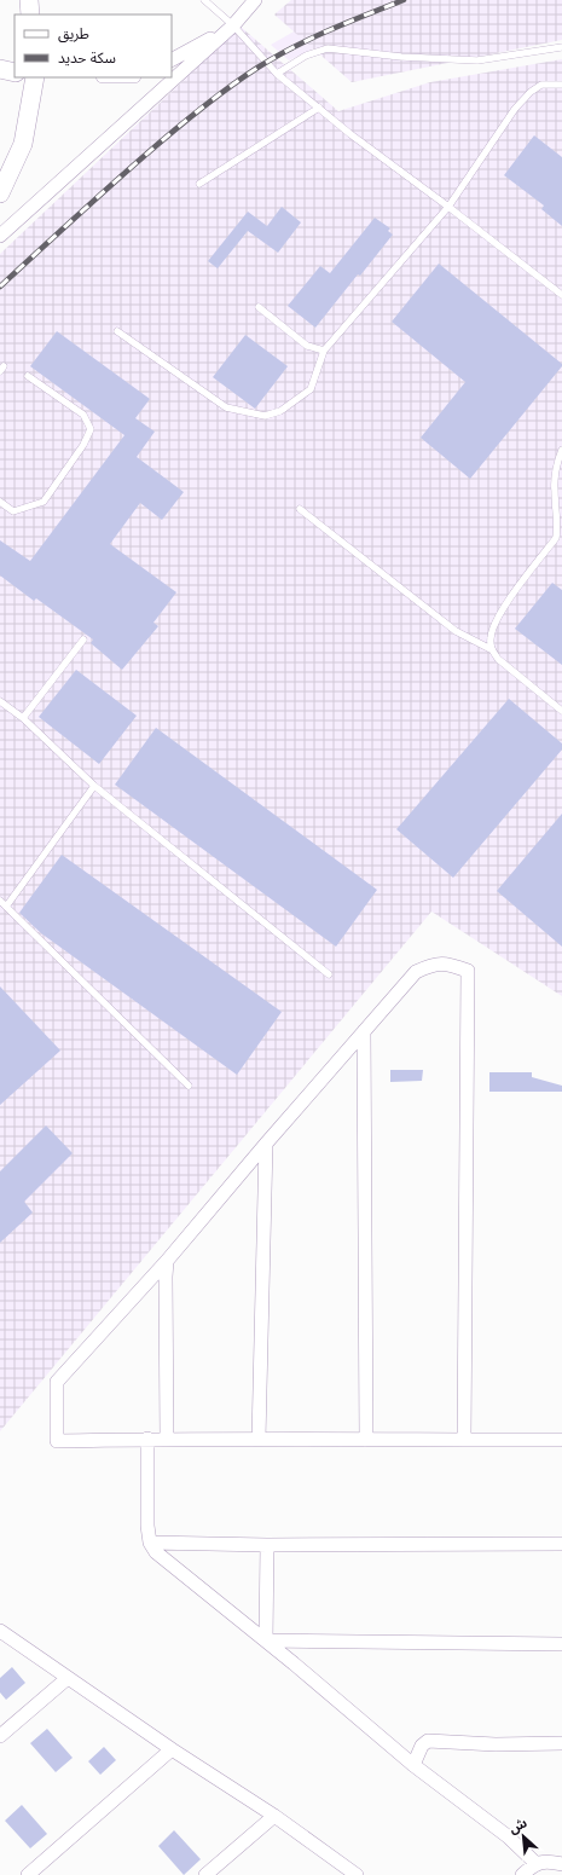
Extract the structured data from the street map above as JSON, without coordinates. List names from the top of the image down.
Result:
{
  "legend": ["طريق", "سكة حديد"],
  "north": "top left"
}
